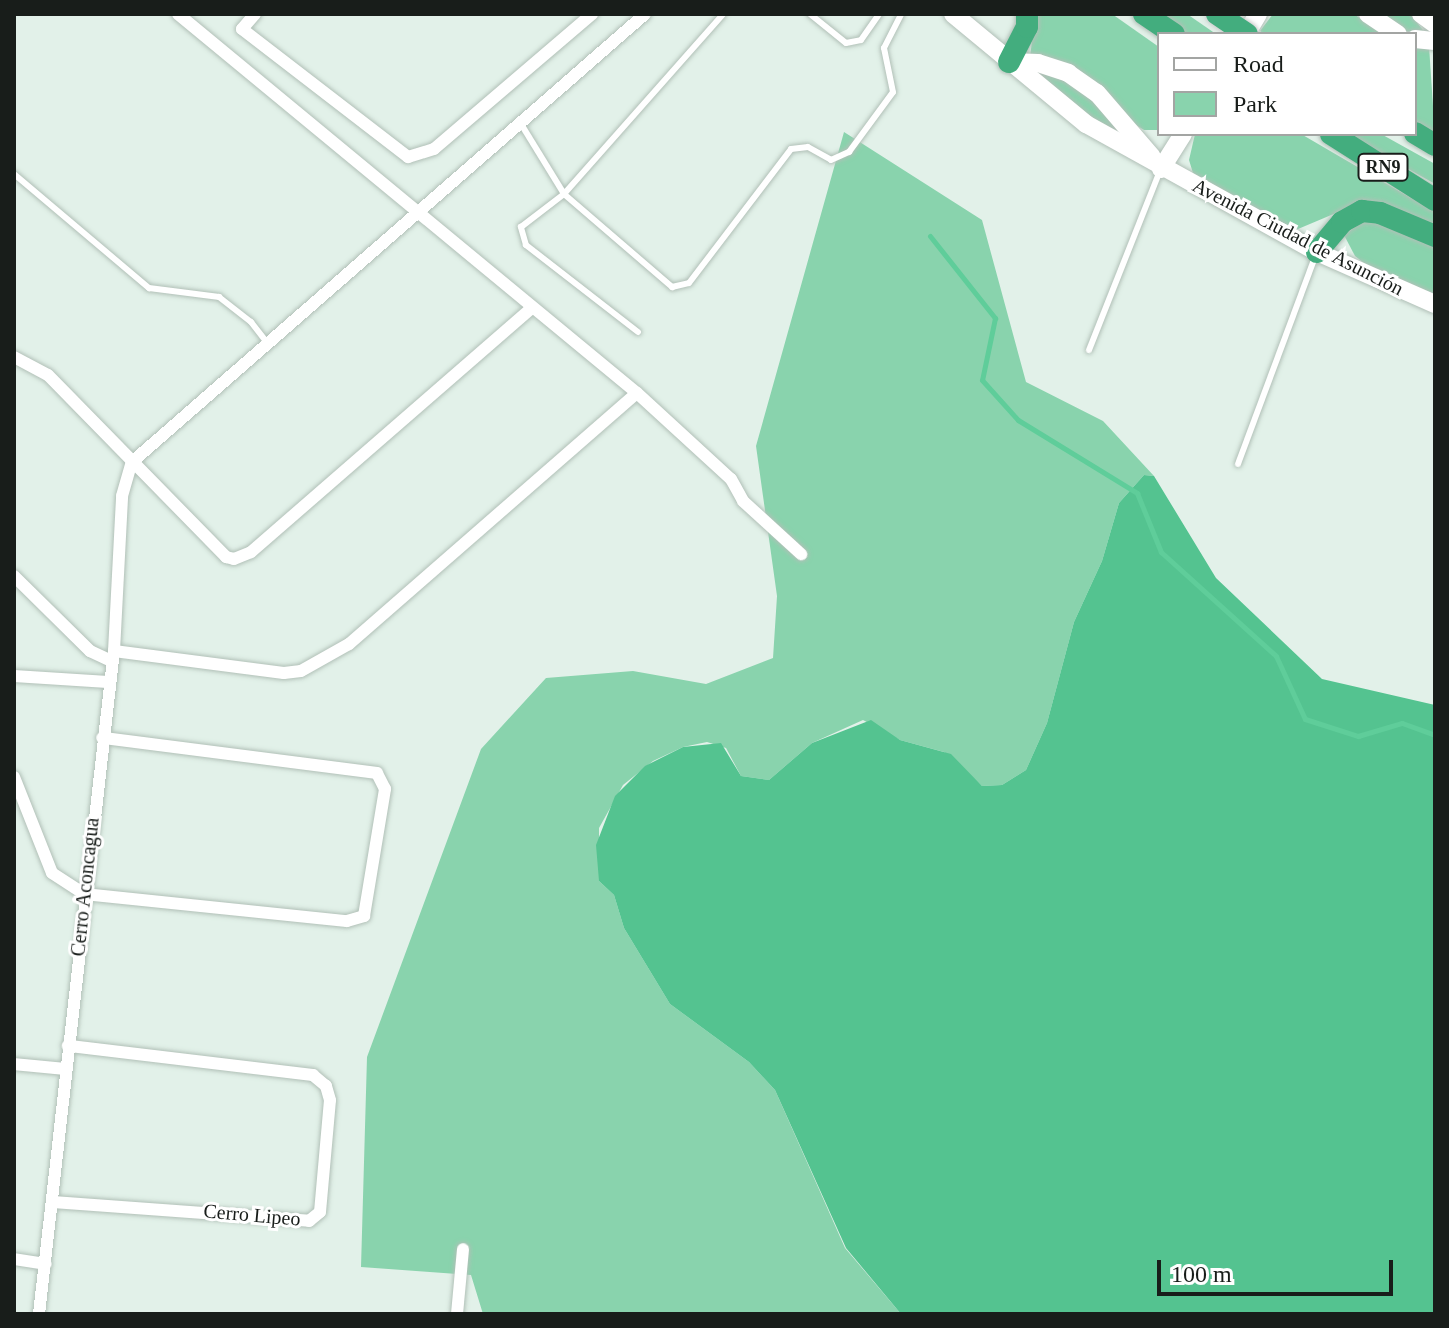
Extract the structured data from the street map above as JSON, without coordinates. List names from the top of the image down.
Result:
{
  "streets": {
    "highway": ["RN9"],
    "street": ["Avenida Ciudad de Asunción", "Cerro Aconcagua", "Cerro Lipeo"]
  },
  "crossings": [
    ["Cerro Aconcagua", "Cerro Lipeo"]
  ],
  "legend": ["Road", "Park"],
  "scale_bar": "100 m"
}
